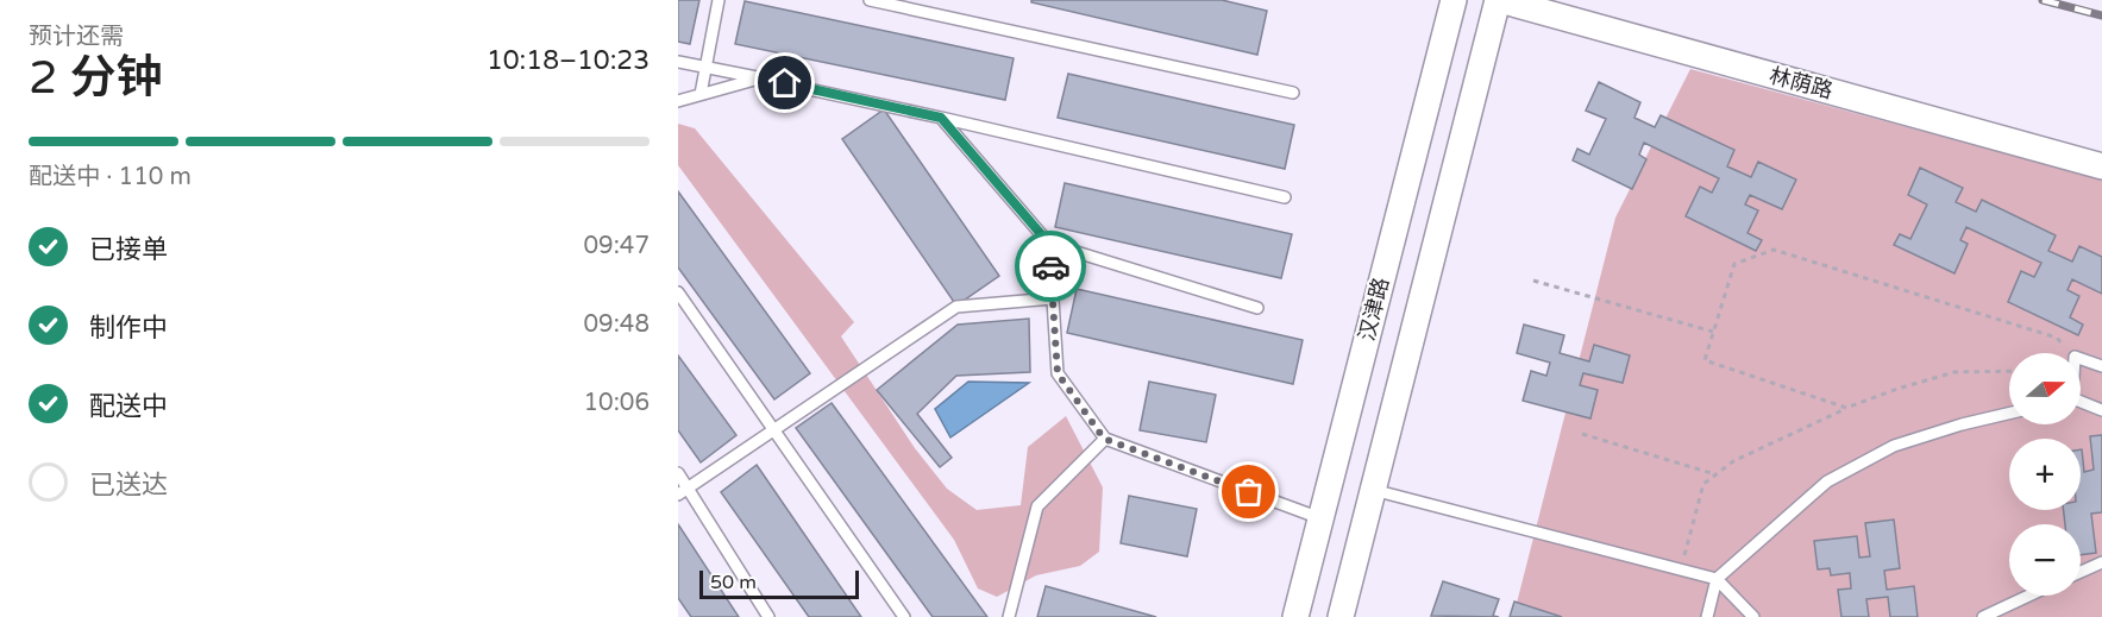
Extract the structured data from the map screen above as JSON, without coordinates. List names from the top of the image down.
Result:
{
  "streets": {
    "street": ["林荫路", "汉津路"]
  },
  "crossings": [
    ["林荫路", "汉津路"]
  ],
  "scale_bar": "50 m",
  "north": "right",
  "page": {
    "heading": ["2 分钟", "预计还需", "10:18–10:23"],
    "bar": "配送中 · 110 m",
    "list": [
      ["已接单", "09:47"],
      ["制作中", "09:48"],
      ["配送中", "10:06"],
      "已送达"
    ],
    "map_buttons": ["+", "−"],
    "scale": "50 m"
  }
}
